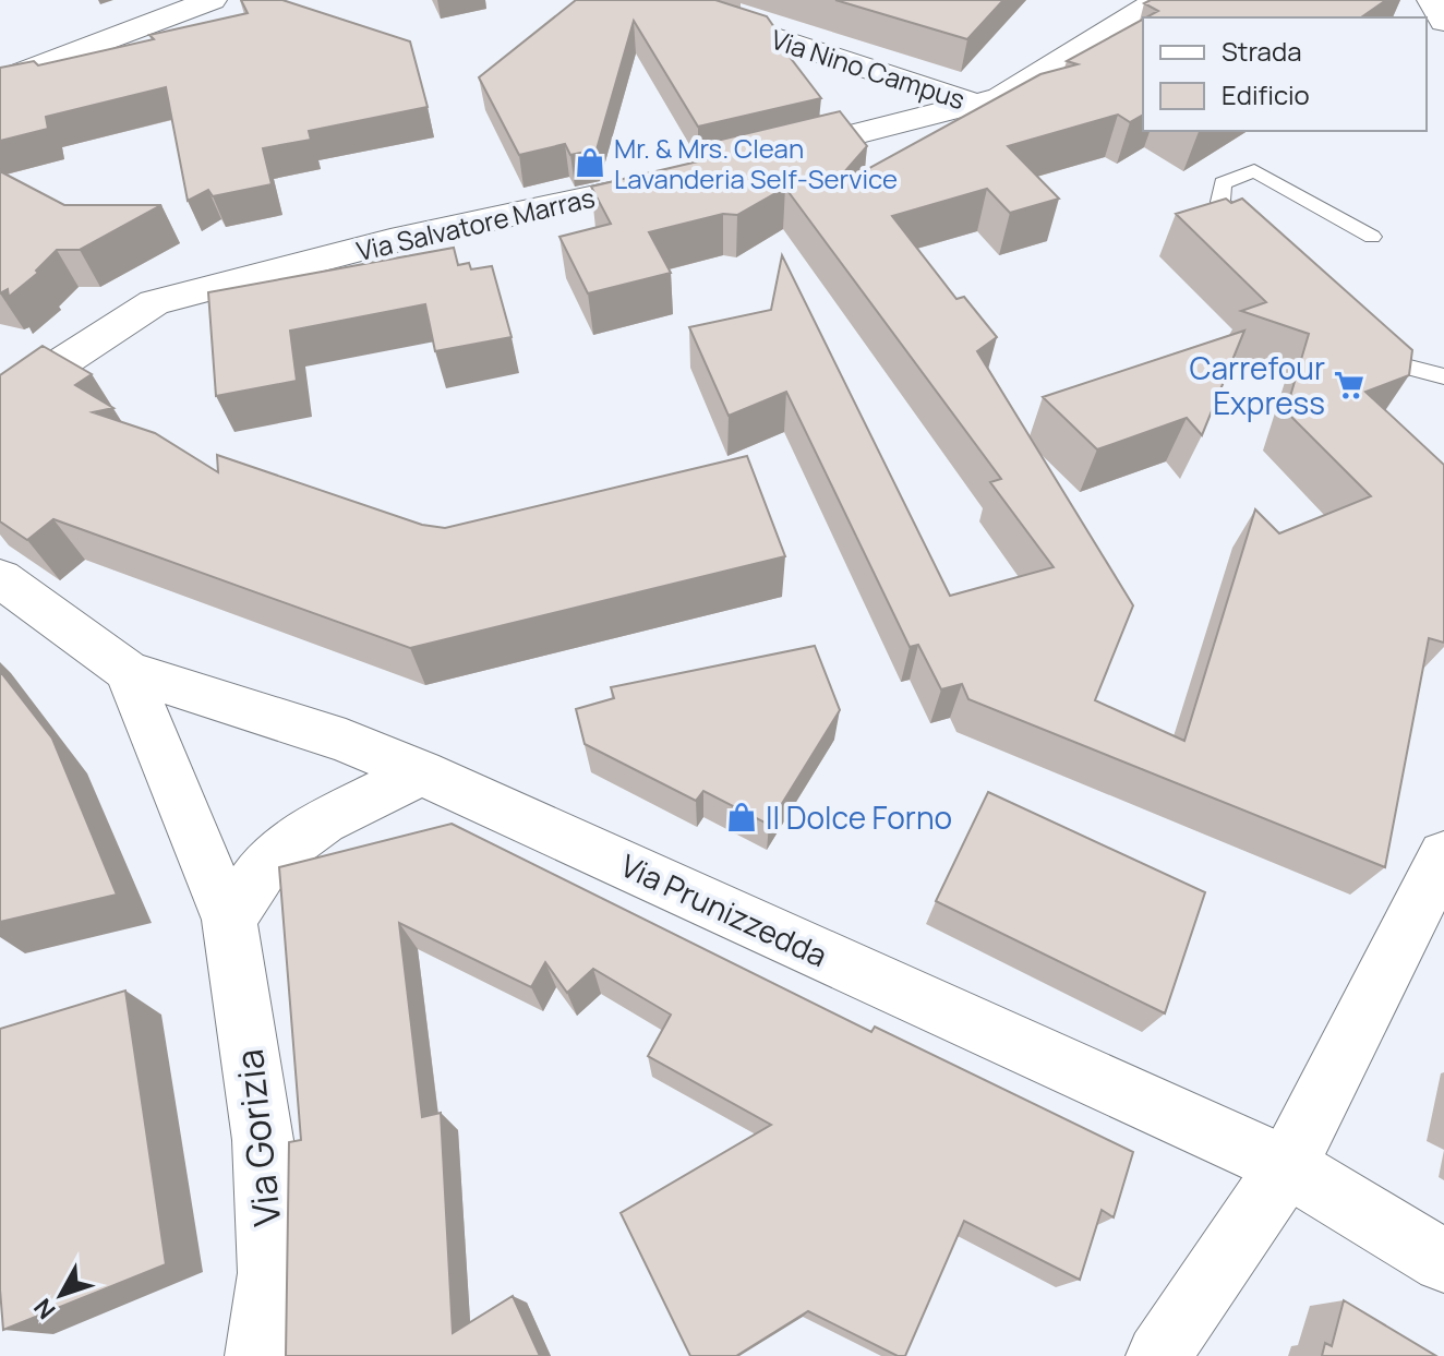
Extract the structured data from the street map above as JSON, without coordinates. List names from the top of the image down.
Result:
{
  "streets": {
    "street": [
      "Via Nino Campus",
      "Via Salvatore Marras",
      "Via Prunizzedda",
      "Via Gorizia"
    ]
  },
  "crossings": [
    ["Via Prunizzedda", "Via Gorizia"]
  ],
  "places": {
    "shop": ["Mr. & Mrs. Clean Lavanderia Self-Service", "Il Dolce Forno"],
    "supermarket": ["Carrefour Express"]
  },
  "legend": ["Strada", "Edificio"],
  "north": "bottom left"
}
